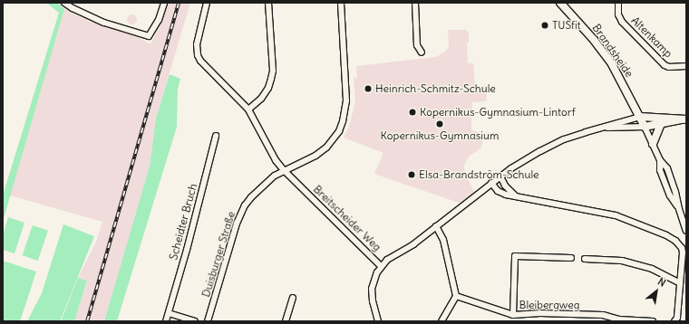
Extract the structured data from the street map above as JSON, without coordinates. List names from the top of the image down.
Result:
{
  "streets": {
    "main road": ["Brandsheide", "Breitscheider Weg"],
    "street": [
      "Altenkamp",
      "Scheidter Bruch",
      "Duisburger Straße",
      "Bleibergweg"
    ]
  },
  "crossings": [
    ["Brandsheide", "Breitscheider Weg"],
    ["Breitscheider Weg", "Duisburger Straße"]
  ],
  "places": [
    "TUSfit",
    "Heinrich-Schmitz-Schule",
    "Kopernikus-Gymnasium-Lintorf",
    "Kopernikus-Gymnasium",
    "Elsa-Brandström-Schule"
  ],
  "north": "top right"
}
